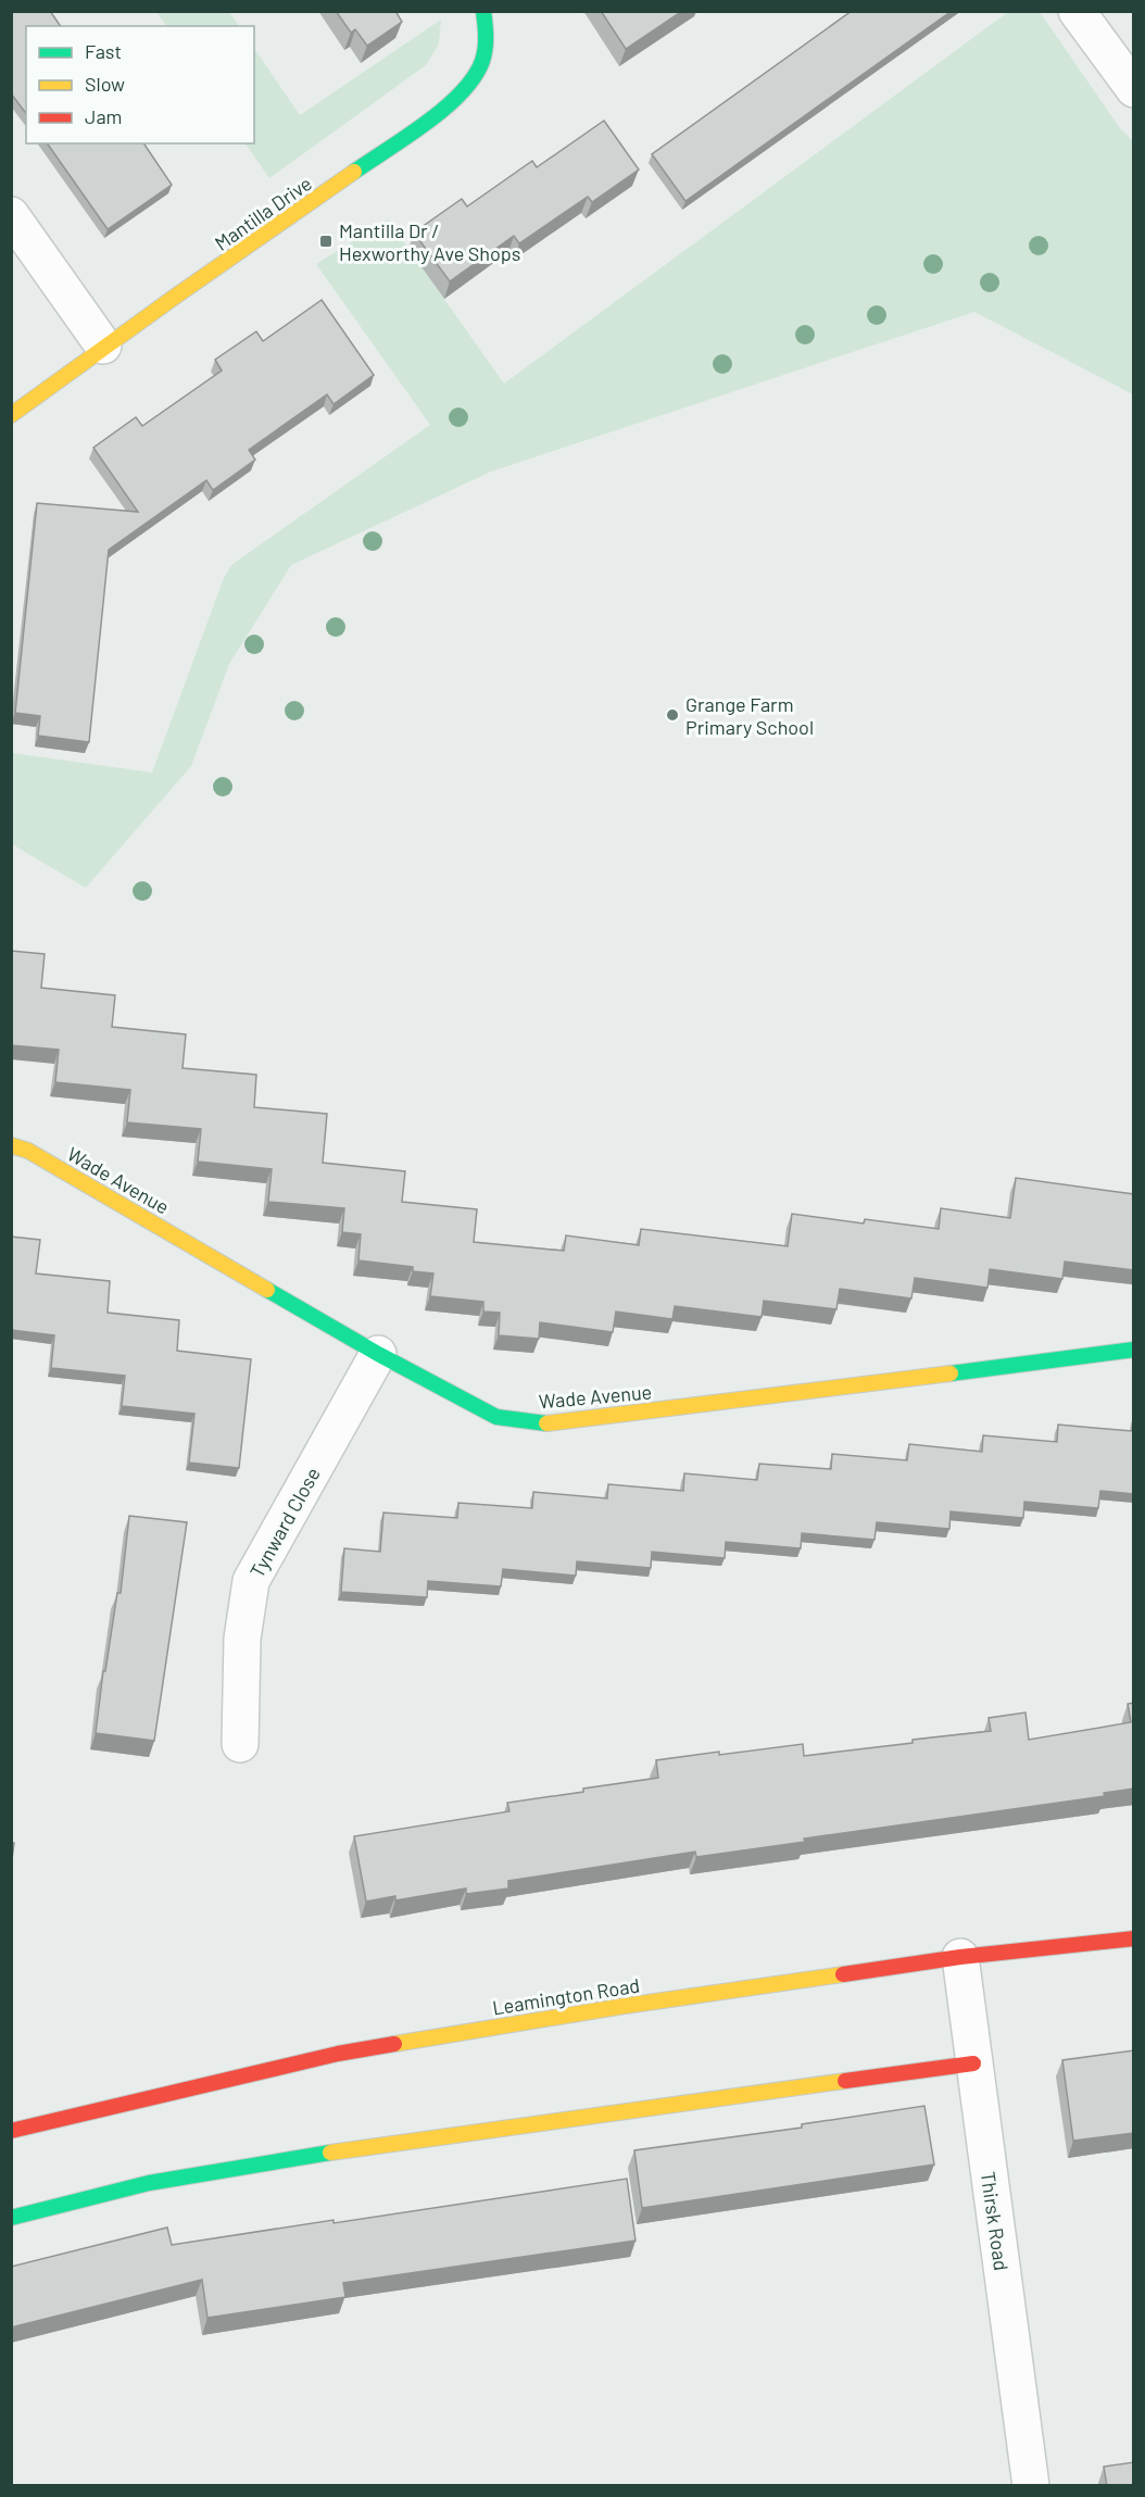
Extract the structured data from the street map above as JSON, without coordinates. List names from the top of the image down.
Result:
{
  "streets": {
    "street": [
      "Mantilla Drive",
      "Wade Avenue",
      "Tynward Close",
      "Leamington Road",
      "Thirsk Road"
    ]
  },
  "crossings": [
    ["Wade Avenue", "Tynward Close"],
    ["Leamington Road", "Thirsk Road"]
  ],
  "places": {
    "transit": ["Mantilla Dr / Hexworthy Ave Shops"],
    "other": ["Grange Farm Primary School"]
  },
  "legend": ["Fast", "Slow", "Jam"]
}
